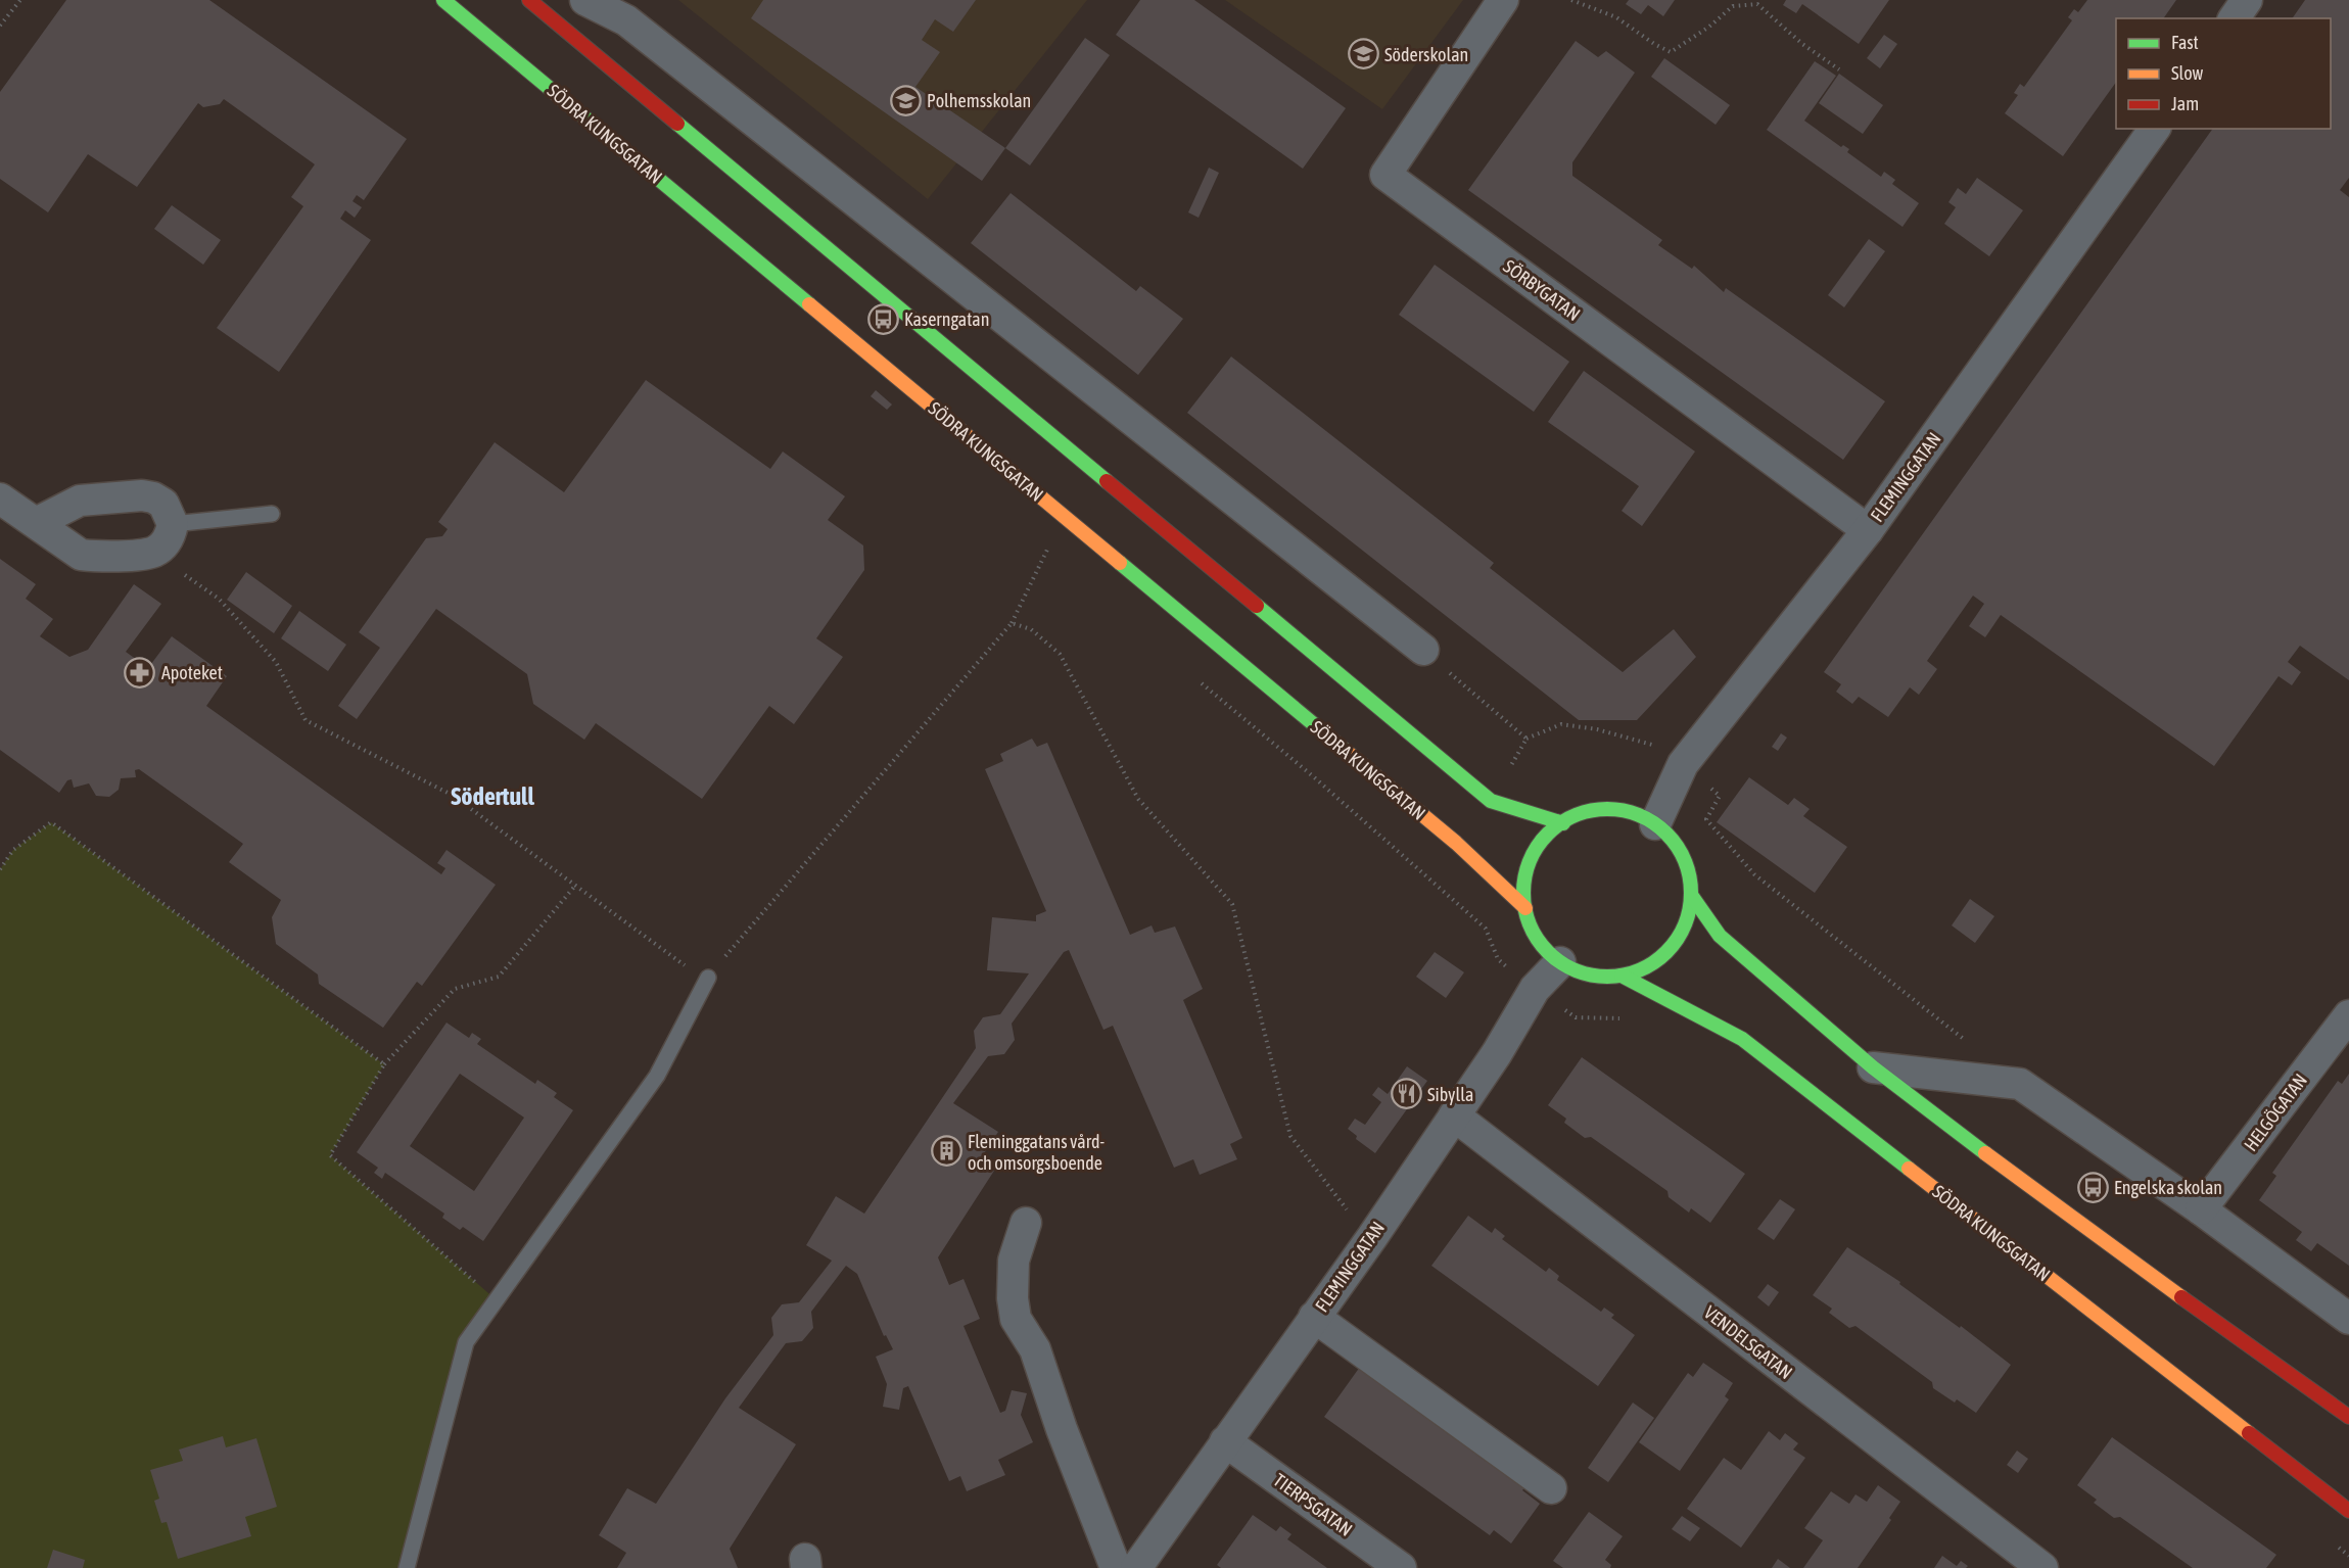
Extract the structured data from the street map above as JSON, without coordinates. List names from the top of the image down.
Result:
{
  "streets": {
    "main road": ["SÖDRA KUNGSGATAN"],
    "street": [
      "SÖRBYGATAN",
      "FLEMINGGATAN",
      "HELGÖGATAN",
      "VENDELSGATAN",
      "TIERPSGATAN"
    ]
  },
  "crossings": [
    ["SÖDRA KUNGSGATAN", "FLEMINGGATAN"],
    ["SÖRBYGATAN", "FLEMINGGATAN"],
    ["FLEMINGGATAN", "VENDELSGATAN"],
    ["FLEMINGGATAN", "TIERPSGATAN"]
  ],
  "districts": ["Södertull"],
  "places": {
    "school or university": ["Söderskolan", "Polhemsskolan"],
    "bus stop": ["Kaserngatan", "Engelska skolan"],
    "pharmacy": ["Apoteket"],
    "restaurant": ["Sibylla"],
    "building": ["Fleminggatans vård- och omsorgsboende"]
  },
  "legend": ["Fast", "Slow", "Jam"]
}
